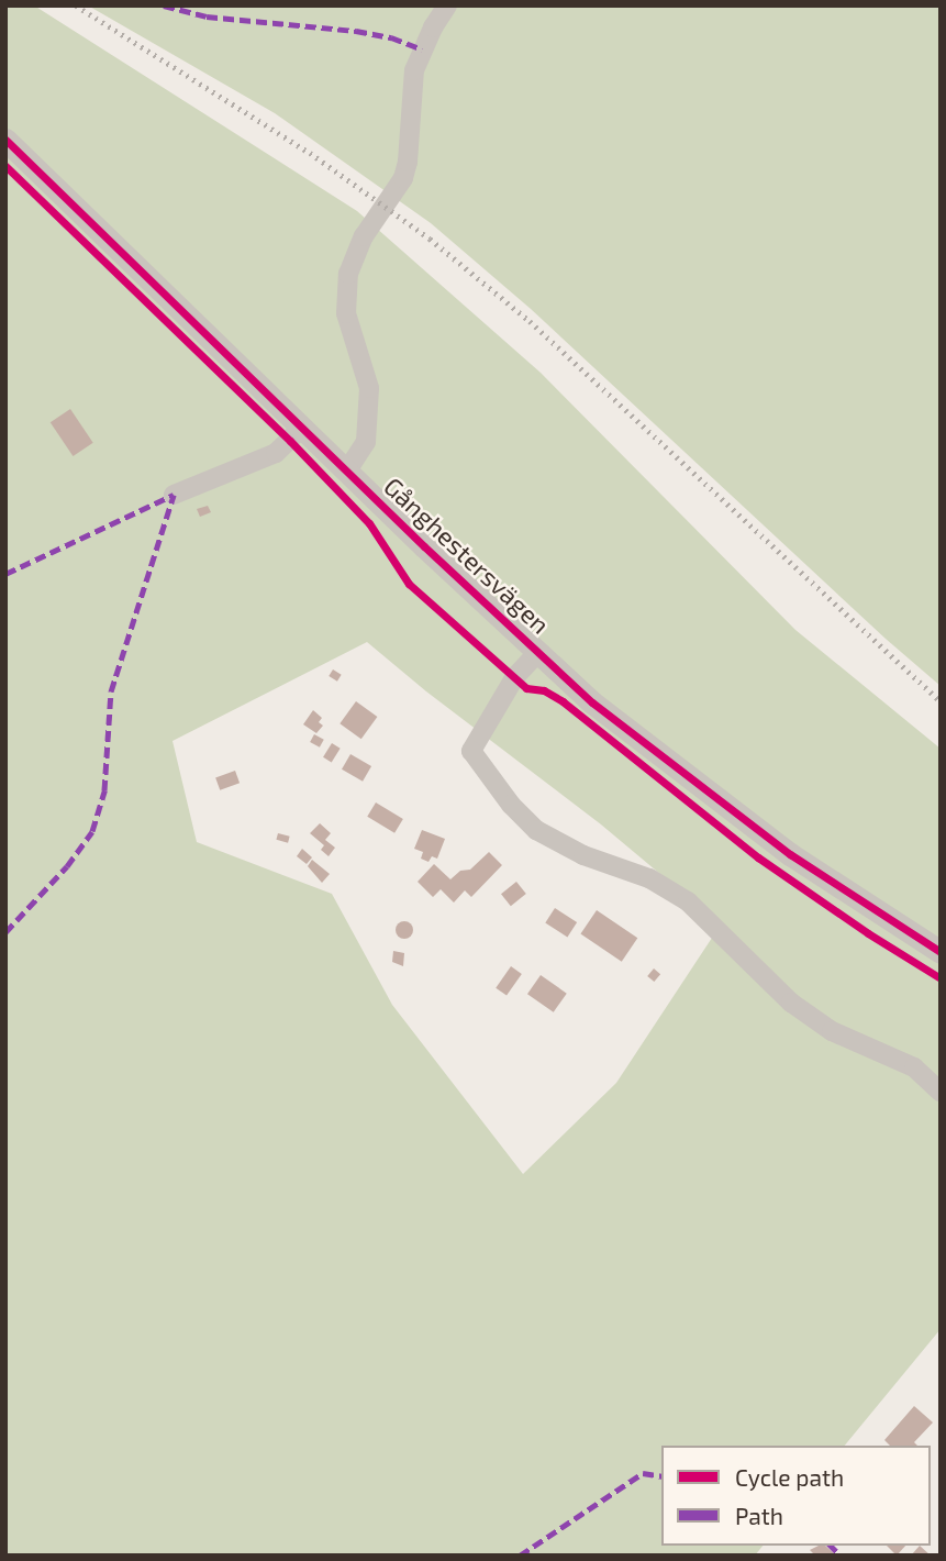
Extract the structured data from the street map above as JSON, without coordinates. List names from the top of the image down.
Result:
{
  "streets": {
    "street": ["Gånghestersvägen"]
  },
  "legend": ["Cycle path", "Path"]
}
